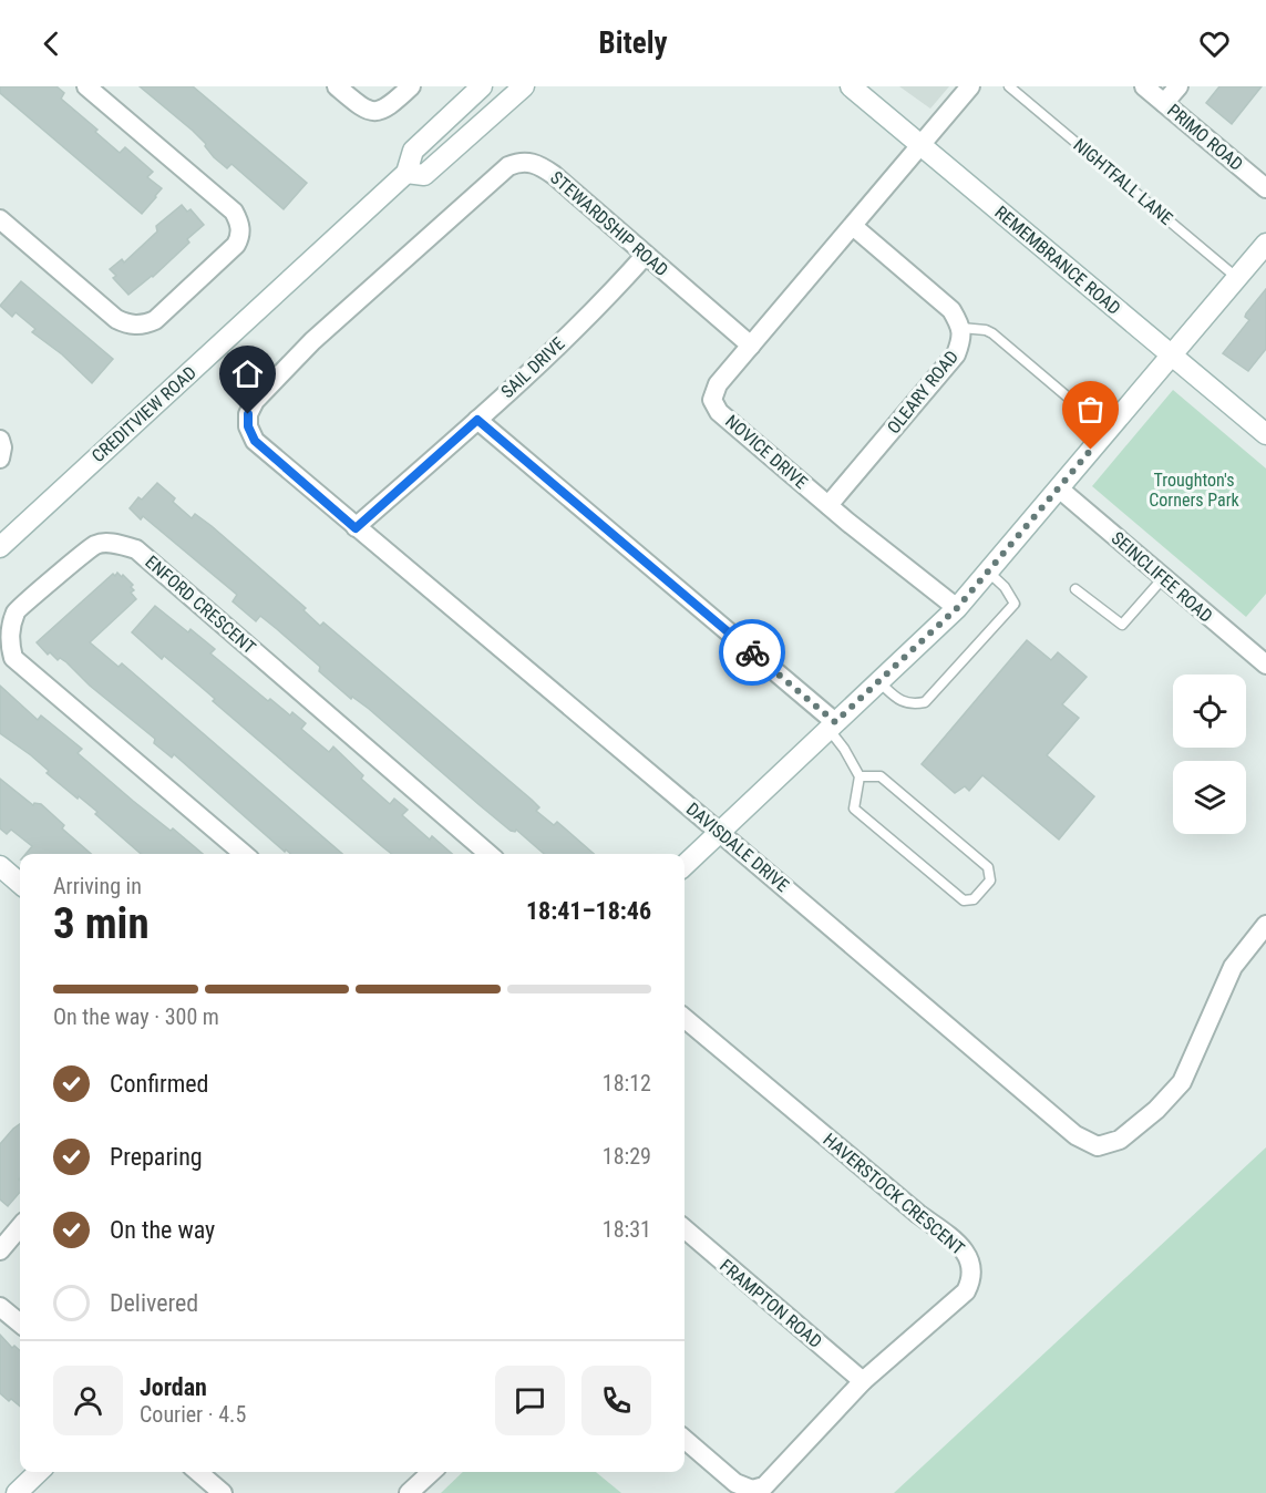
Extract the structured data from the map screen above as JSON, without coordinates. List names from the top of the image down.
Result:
{
  "streets": {
    "street": [
      "PRIMO ROAD",
      "STEWARDSHIP ROAD",
      "REMEMBRANCE ROAD",
      "SAIL DRIVE",
      "OLEARY ROAD",
      "CREDITVIEW ROAD",
      "NOVICE DRIVE",
      "SEINCLIFEE ROAD",
      "ENFORD CRESCENT",
      "DAVISDALE DRIVE",
      "HAVERSTOCK CRESCENT",
      "FRAMPTON ROAD"
    ],
    "lane": ["NIGHTFALL LANE"]
  },
  "crossings": [
    ["STEWARDSHIP ROAD", "SAIL DRIVE"],
    ["STEWARDSHIP ROAD", "NOVICE DRIVE"],
    ["STEWARDSHIP ROAD", "DAVISDALE DRIVE"],
    ["REMEMBRANCE ROAD", "NOVICE DRIVE"],
    ["SAIL DRIVE", "DAVISDALE DRIVE"],
    ["OLEARY ROAD", "NOVICE DRIVE"],
    ["HAVERSTOCK CRESCENT", "FRAMPTON ROAD"]
  ],
  "parks": ["Troughton's Corners Park"],
  "page": {
    "header": "Bitely",
    "heading": ["3 min", "Arriving in", "18:41–18:46"],
    "panel": ["Jordan", "Courier · 4.5"],
    "bar": "On the way · 300 m",
    "list": [
      ["Confirmed", "18:12"],
      ["Preparing", "18:29"],
      ["On the way", "18:31"],
      "Delivered"
    ]
  }
}
